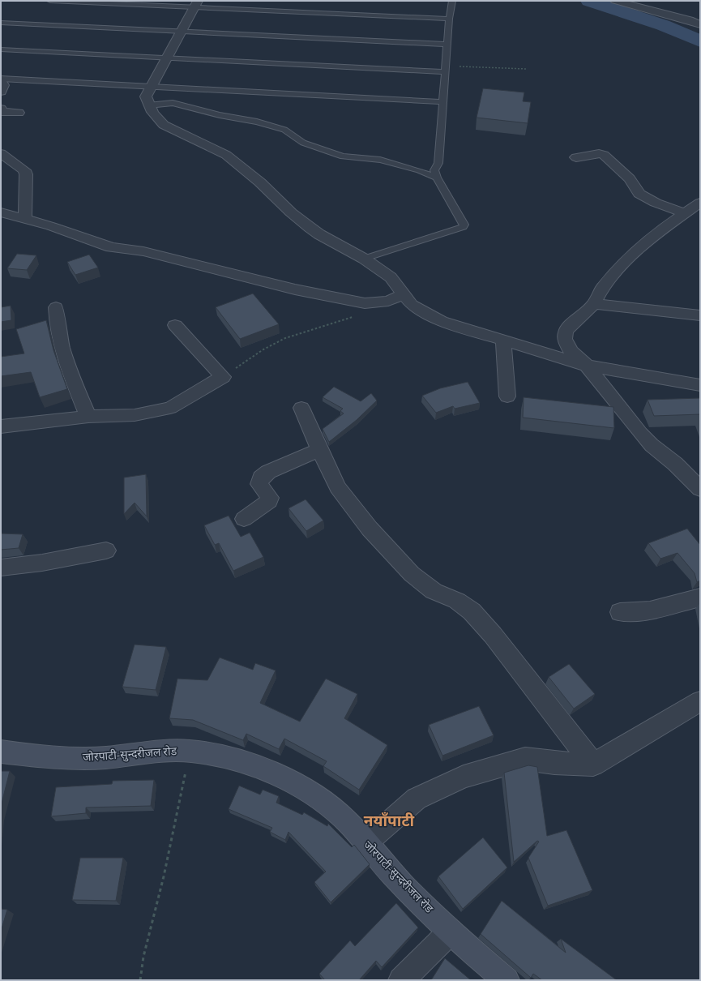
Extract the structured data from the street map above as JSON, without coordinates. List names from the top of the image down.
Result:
{
  "streets": {
    "main road": ["जोरपाटी-सुन्दरीजल रोड"]
  },
  "districts": ["नयाँपाटी"]
}
